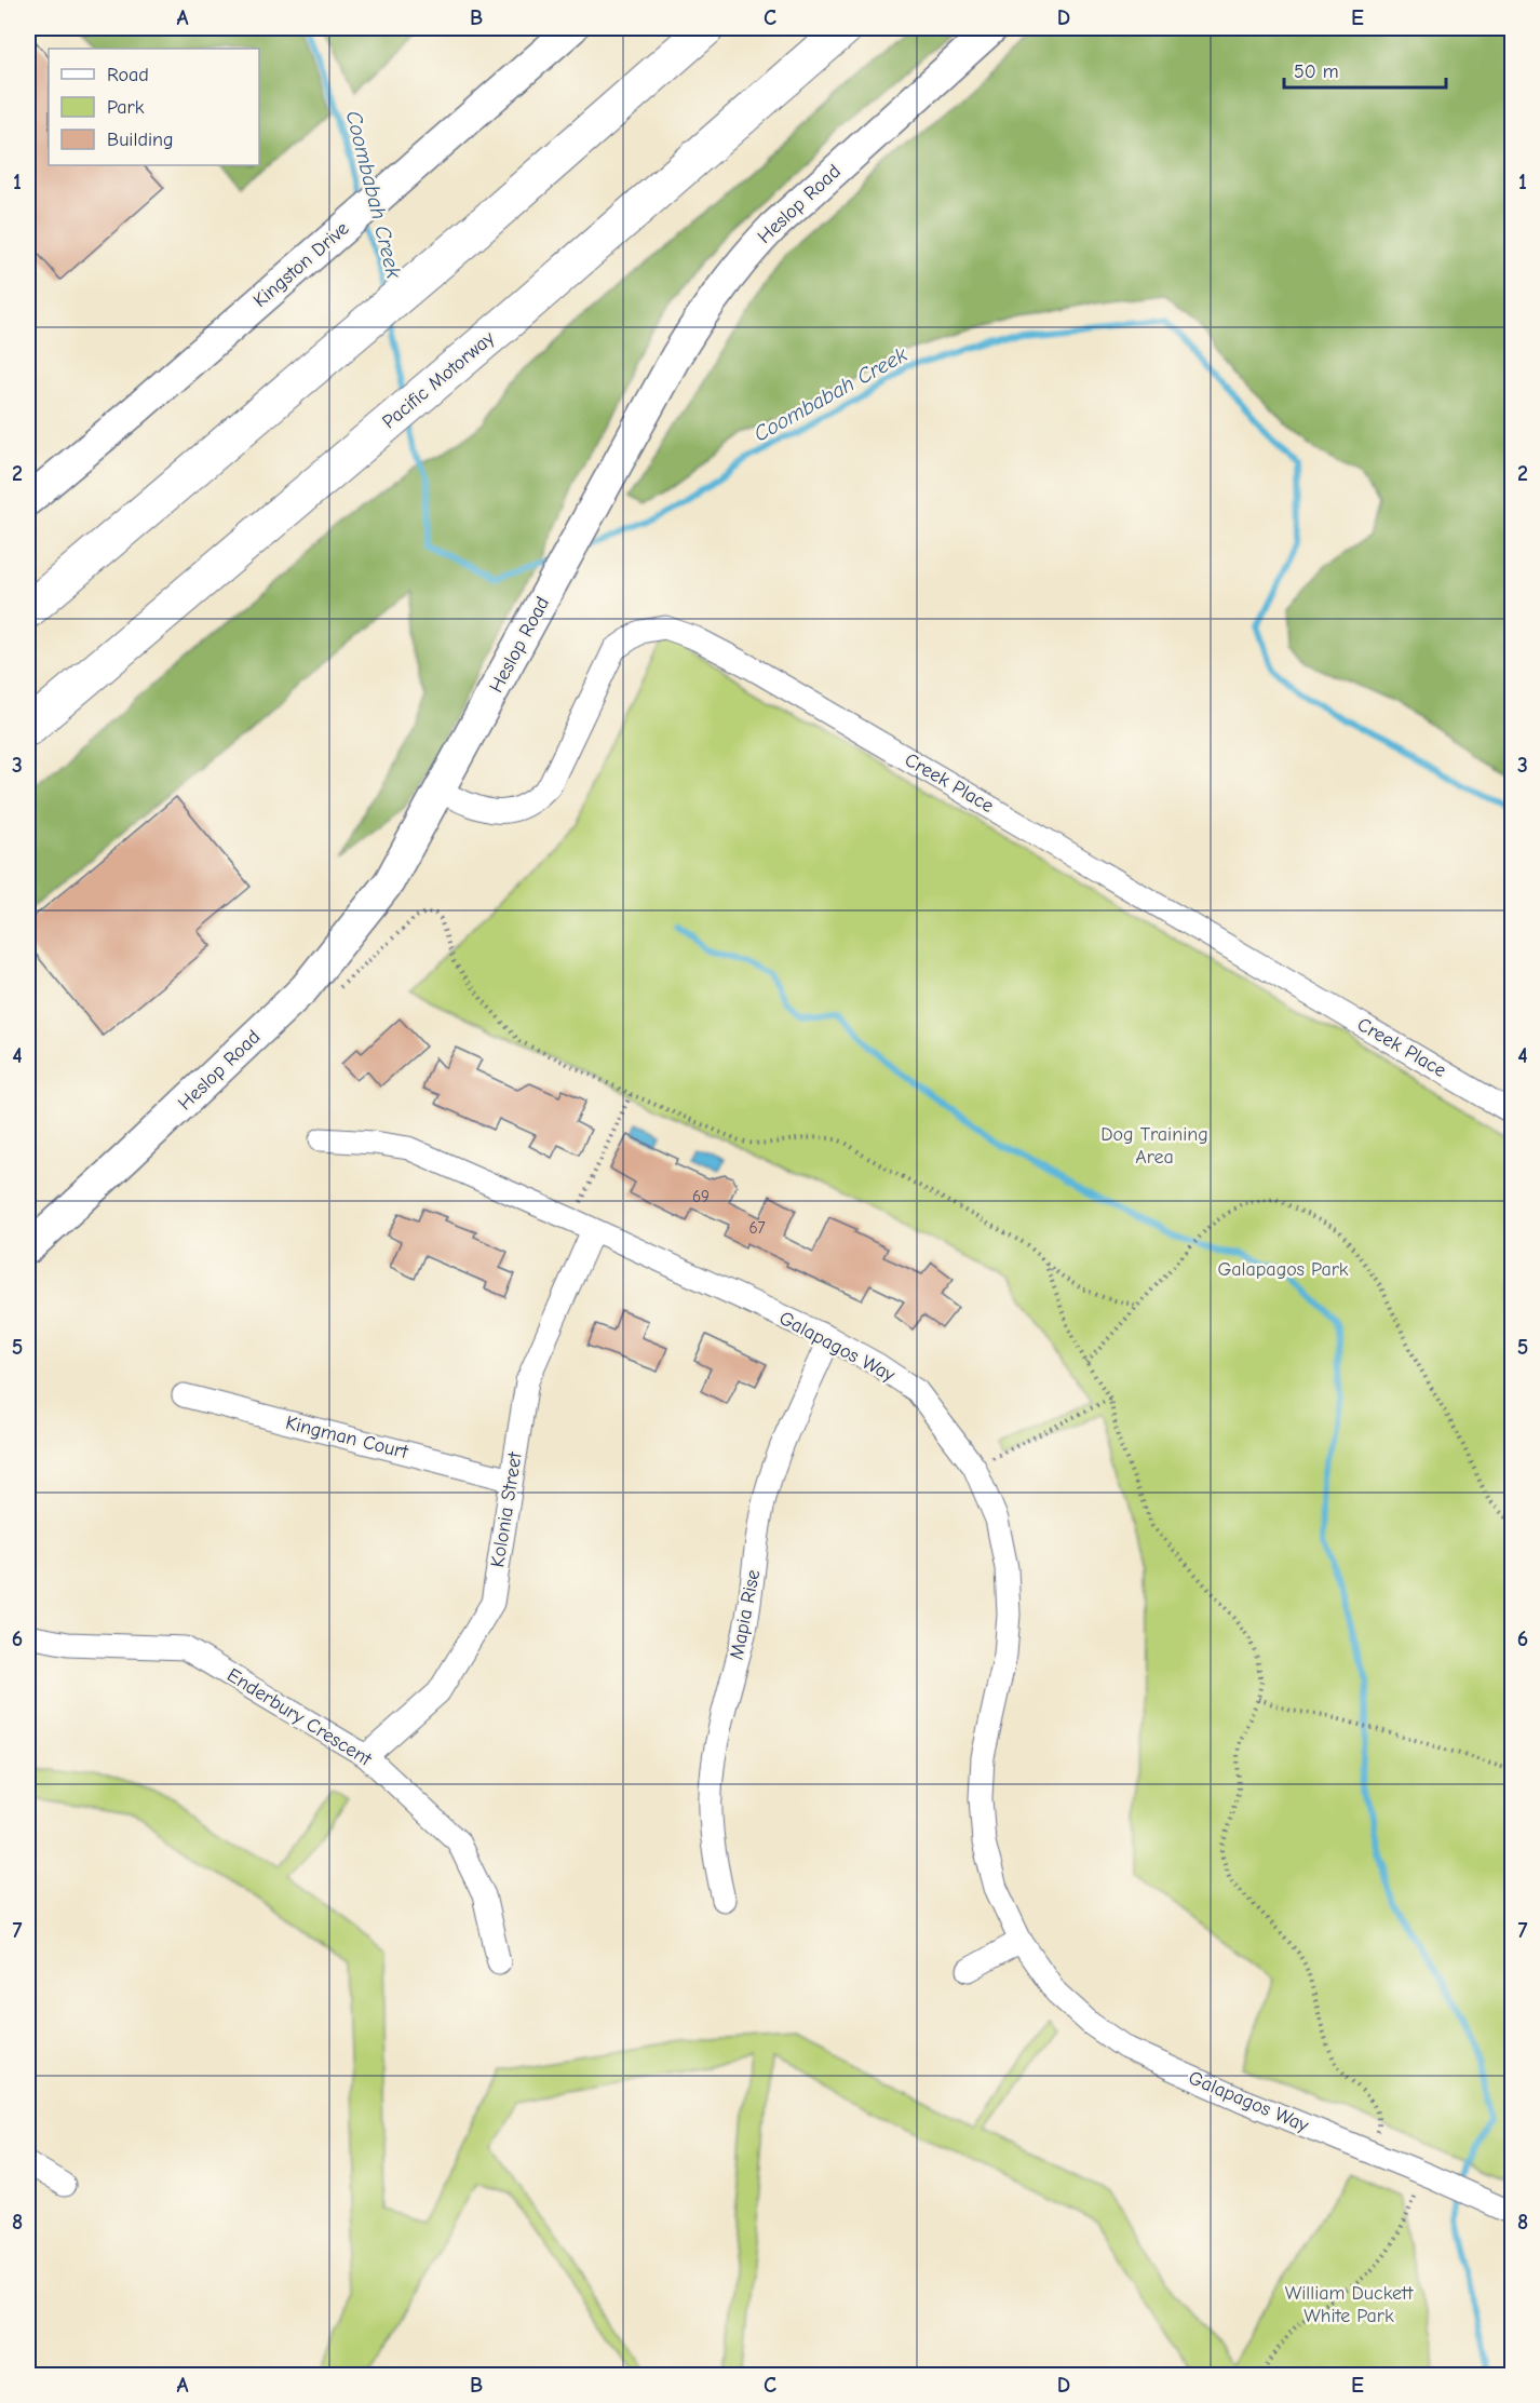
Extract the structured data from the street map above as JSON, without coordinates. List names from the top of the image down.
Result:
{
  "streets": {
    "highway": ["Pacific Motorway"],
    "street": [
      "Heslop Road",
      "Kingston Drive",
      "Creek Place",
      "Galapagos Way",
      "Kingman Court",
      "Kolonia Street",
      "Mapia Rise",
      "Enderbury Crescent"
    ]
  },
  "crossings": [
    ["Heslop Road", "Creek Place"],
    ["Galapagos Way", "Kolonia Street"],
    ["Galapagos Way", "Mapia Rise"],
    ["Kingman Court", "Kolonia Street"],
    ["Kolonia Street", "Enderbury Crescent"]
  ],
  "water": ["Coombabah Creek"],
  "parks": ["Dog Training Area", "Galapagos Park", "William Duckett White Park"],
  "house_numbers": ["69", "67"],
  "legend": ["Road", "Park", "Building"],
  "scale_bar": "50 m",
  "grid": {
    "columns": [
      "A",
      "B",
      "C",
      "D",
      "E"
    ],
    "rows": [
      "1",
      "2",
      "3",
      "4",
      "5",
      "6",
      "7",
      "8"
    ]
  }
}
